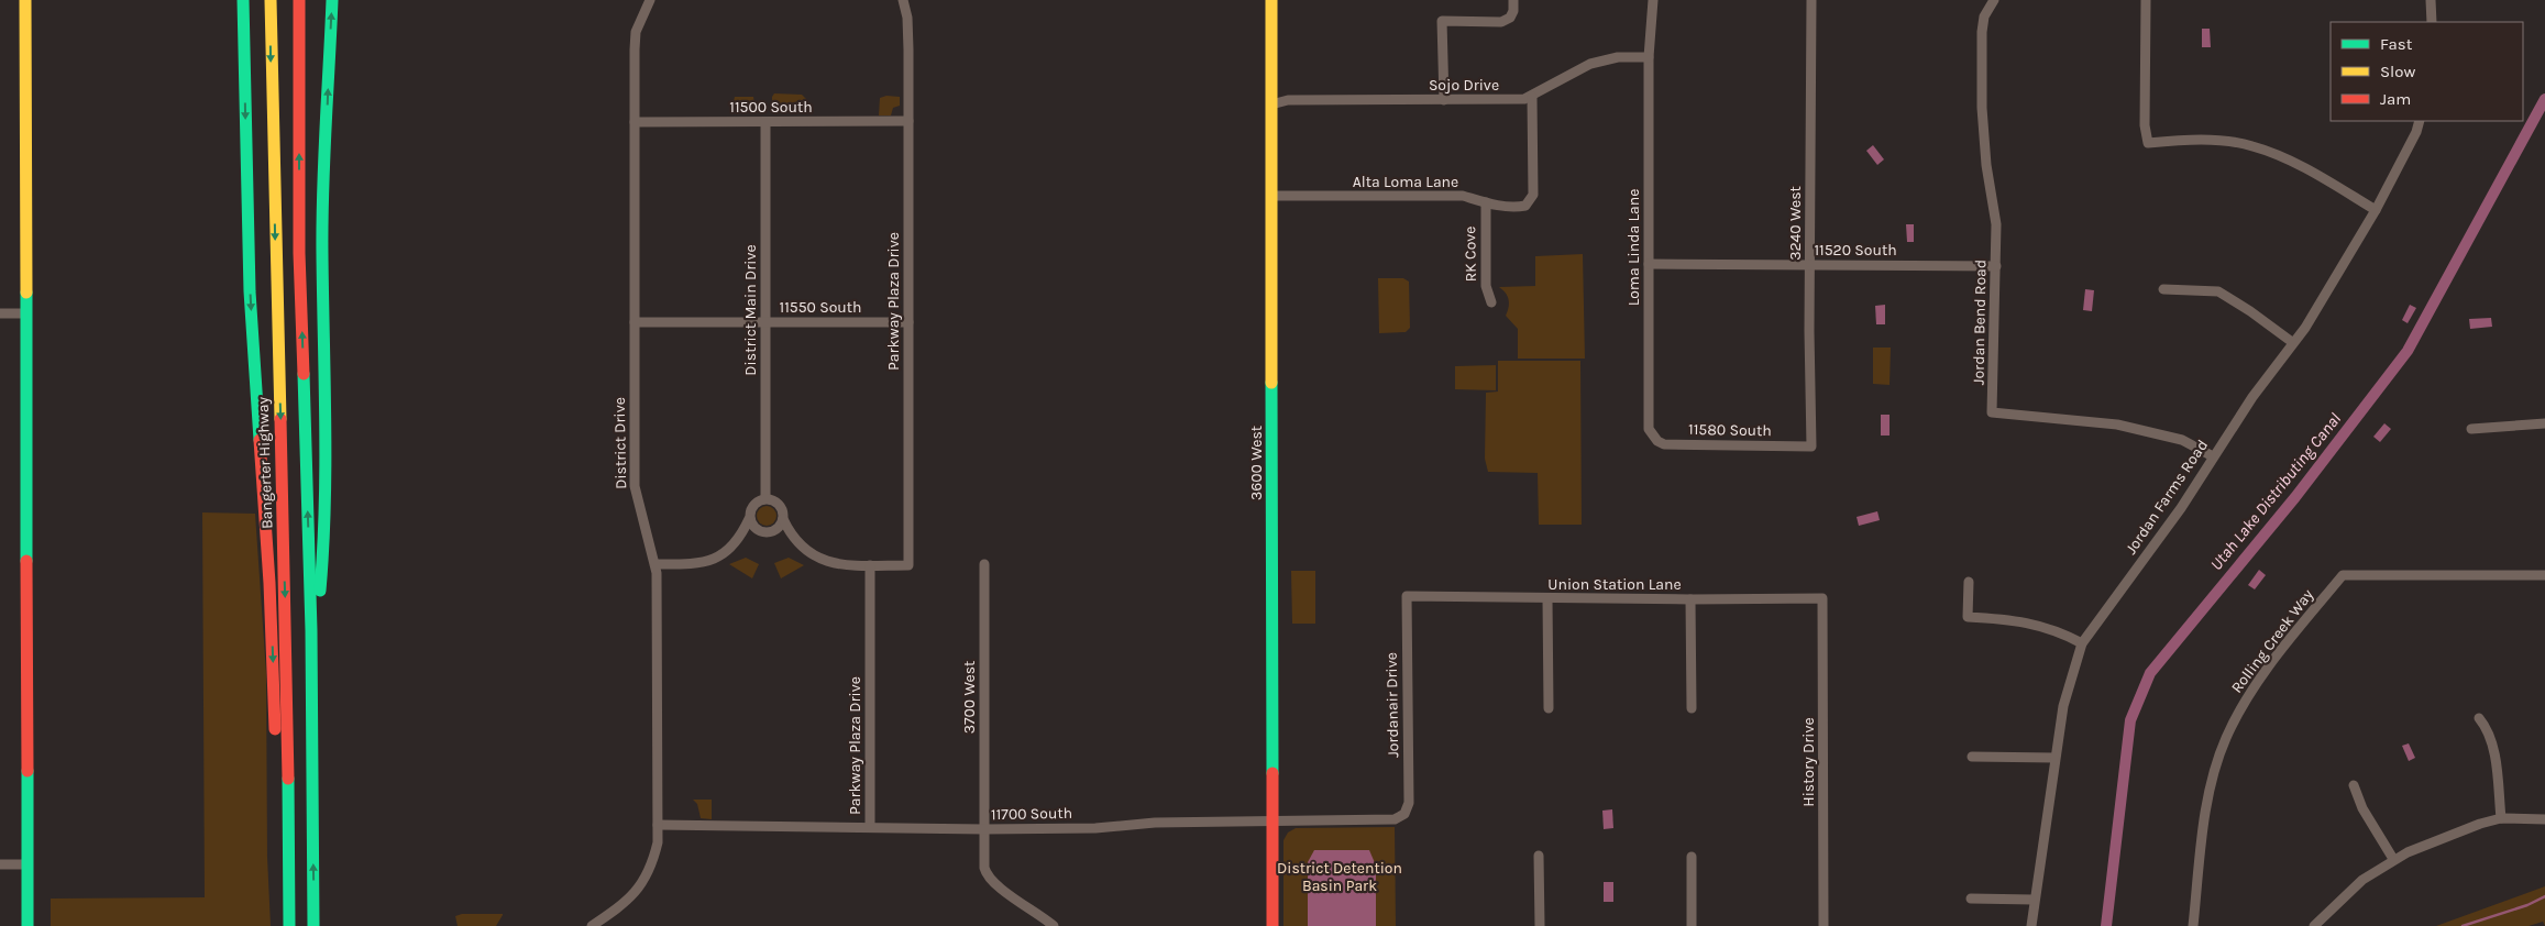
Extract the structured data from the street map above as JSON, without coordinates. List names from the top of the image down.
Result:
{
  "streets": {
    "main road": ["Bangerter Highway", "3600 West"],
    "street": [
      "Sojo Drive",
      "11500 South",
      "Alta Loma Lane",
      "3240 West",
      "Loma Linda Lane",
      "11520 South",
      "RK Cove",
      "Parkway Plaza Drive",
      "11550 South",
      "District Main Drive",
      "Jordan Bend Road",
      "11580 South",
      "District Drive",
      "Jordan Farms Road",
      "Union Station Lane",
      "Rolling Creek Way",
      "3700 West",
      "Jordanair Drive",
      "History Drive",
      "11700 South"
    ]
  },
  "crossings": [
    ["Sojo Drive", "Alta Loma Lane"],
    ["Sojo Drive", "Loma Linda Lane"],
    ["Sojo Drive", "3600 West"],
    ["11500 South", "Parkway Plaza Drive"],
    ["11500 South", "District Main Drive"],
    ["11500 South", "District Drive"],
    ["Alta Loma Lane", "RK Cove"],
    ["Alta Loma Lane", "3600 West"],
    ["3240 West", "11520 South"],
    ["3240 West", "11580 South"],
    ["Loma Linda Lane", "11520 South"],
    ["Loma Linda Lane", "11580 South"],
    ["11520 South", "Jordan Bend Road"],
    ["Parkway Plaza Drive", "11550 South"],
    ["Parkway Plaza Drive", "District Main Drive"],
    ["Parkway Plaza Drive", "11700 South"],
    ["11550 South", "District Main Drive"],
    ["11550 South", "District Drive"],
    ["Jordan Bend Road", "Jordan Farms Road"],
    ["District Drive", "11700 South"],
    ["3600 West", "11700 South"],
    ["Union Station Lane", "Jordanair Drive"],
    ["Union Station Lane", "History Drive"],
    ["3700 West", "11700 South"],
    ["Jordanair Drive", "11700 South"]
  ],
  "water": ["Utah Lake Distributing Canal"],
  "parks": ["District Detention Basin Park"],
  "legend": ["Fast", "Slow", "Jam"]
}
